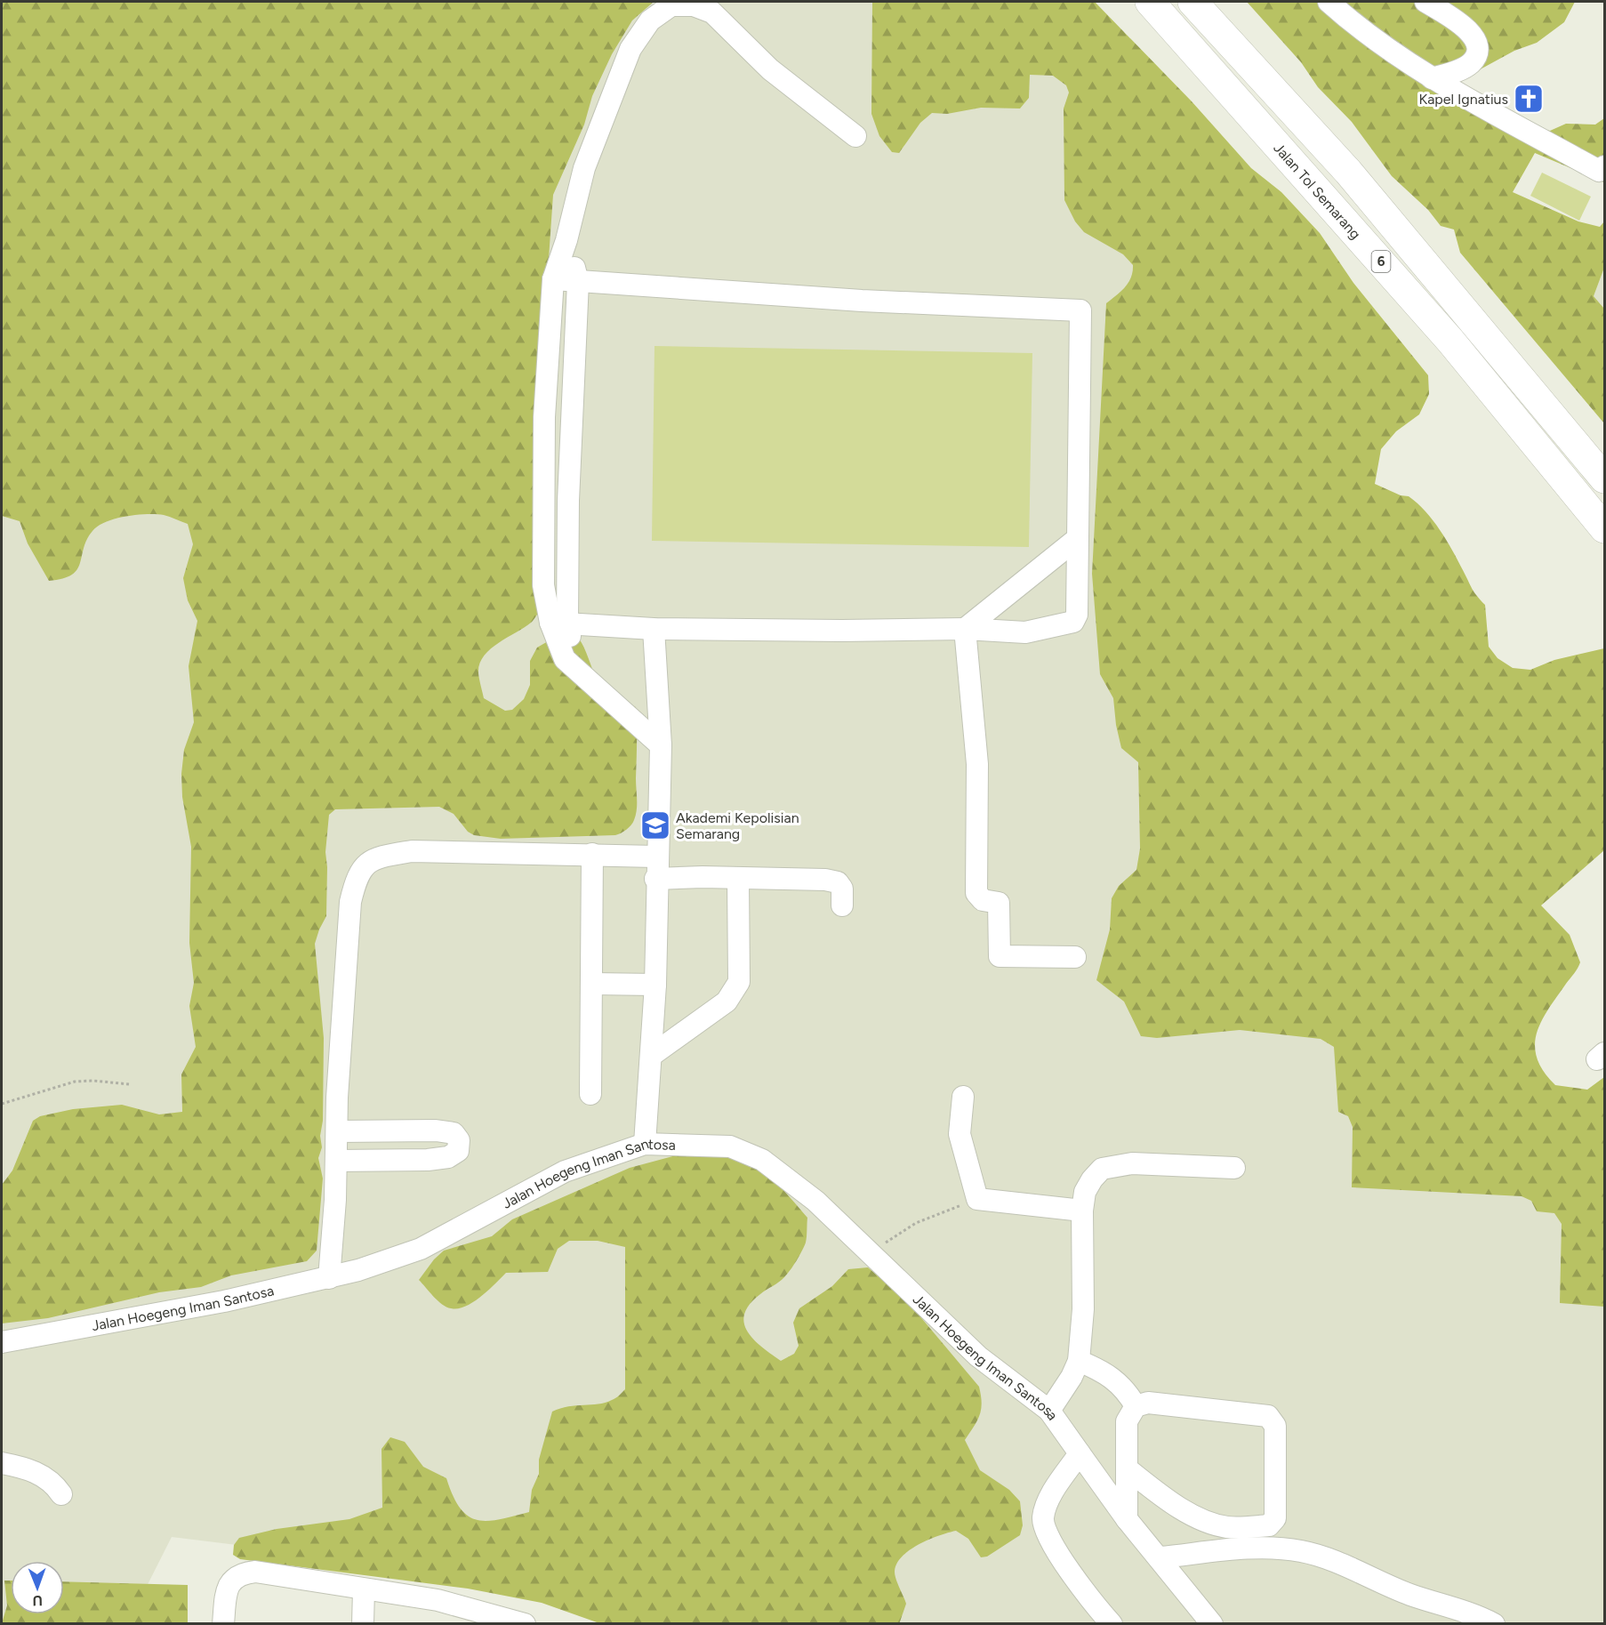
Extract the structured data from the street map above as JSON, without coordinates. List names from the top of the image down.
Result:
{
  "streets": {
    "highway": ["Jalan Tol Semarang", "6"],
    "street": ["Jalan Hoegeng Iman Santosa"]
  },
  "places": {
    "church": ["Kapel Ignatius"],
    "school or university": ["Akademi Kepolisian Semarang"]
  },
  "north": "bottom"
}
